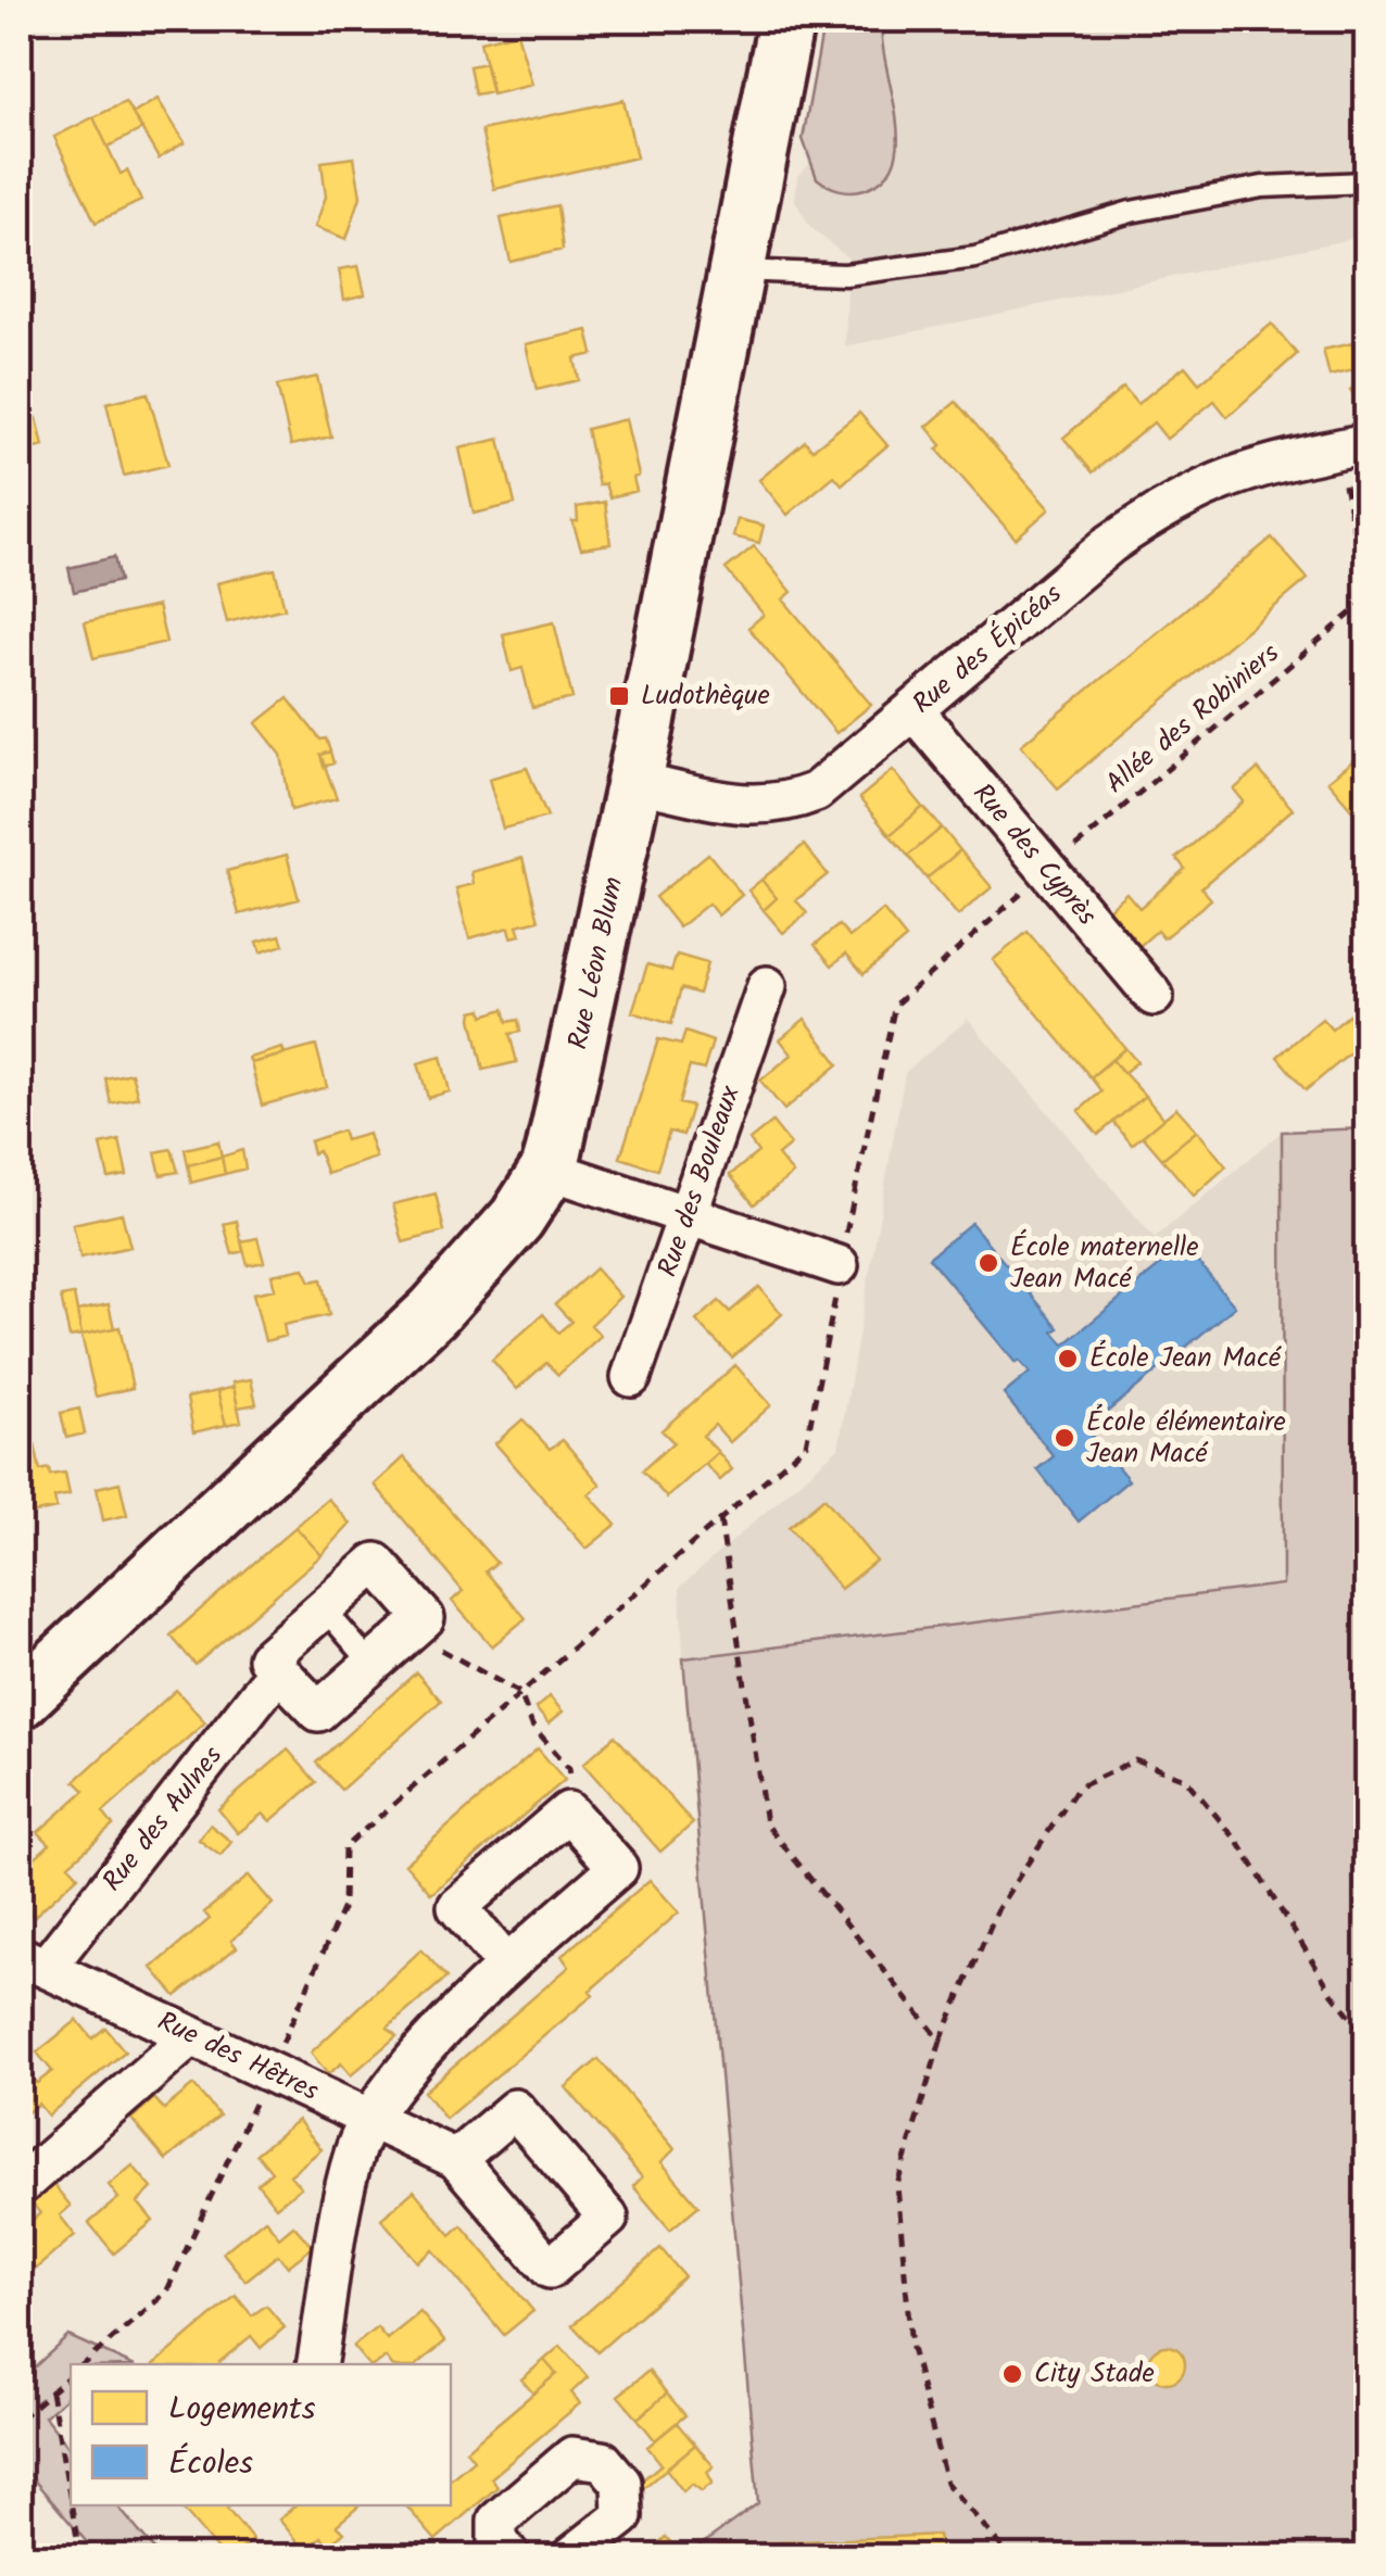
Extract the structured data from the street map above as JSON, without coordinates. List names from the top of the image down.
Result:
{
  "streets": {
    "main road": ["Rue Léon Blum"],
    "street": [
      "Rue des Épicéas",
      "Rue des Cyprès",
      "Rue des Bouleaux",
      "Rue des Aulnes",
      "Rue des Hêtres"
    ],
    "path": ["Allée des Robiniers"]
  },
  "crossings": [
    ["Rue des Épicéas", "Allée des Robiniers"],
    ["Rue des Épicéas", "Rue des Cyprès"],
    ["Rue des Épicéas", "Rue Léon Blum"],
    ["Allée des Robiniers", "Rue des Cyprès"],
    ["Allée des Robiniers", "Rue des Hêtres"],
    ["Rue des Aulnes", "Rue des Hêtres"]
  ],
  "places": {
    "transit": ["Ludothèque"],
    "other": [
      "École maternelle Jean Macé",
      "École Jean Macé",
      "École élémentaire Jean Macé",
      "City Stade"
    ]
  },
  "legend": ["Logements", "Écoles"]
}
